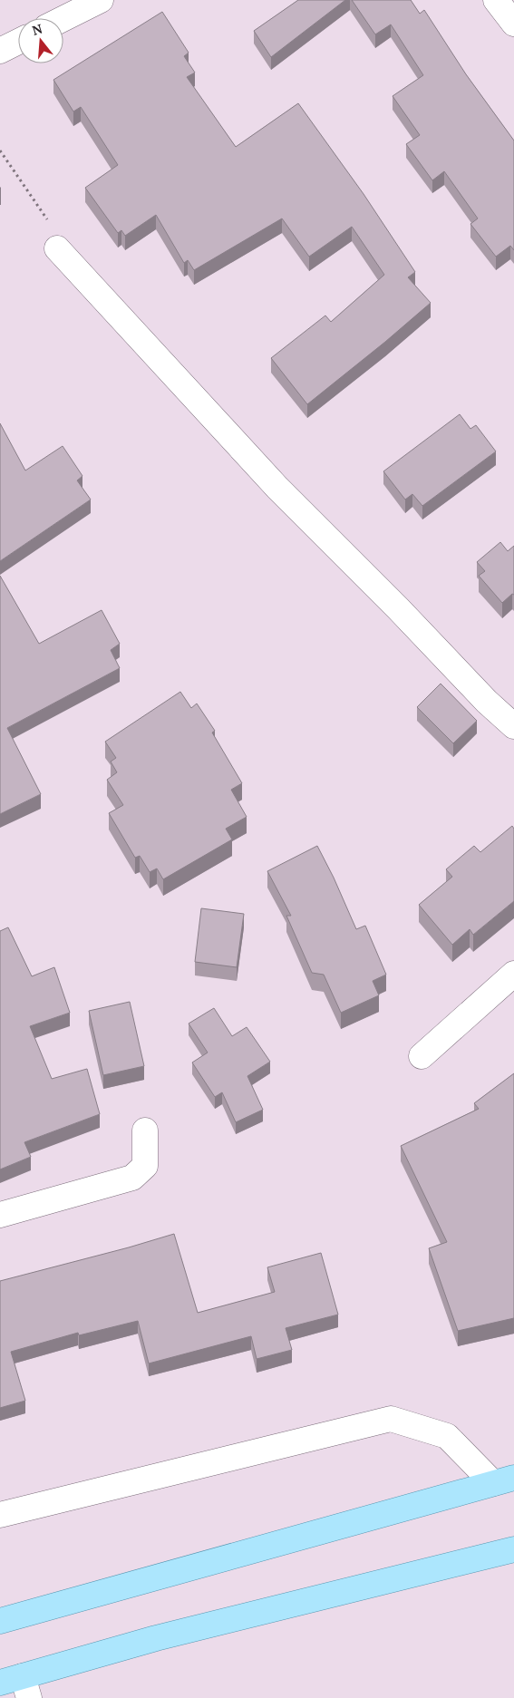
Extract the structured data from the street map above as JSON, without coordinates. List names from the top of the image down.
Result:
{
  "north": "top"
}
